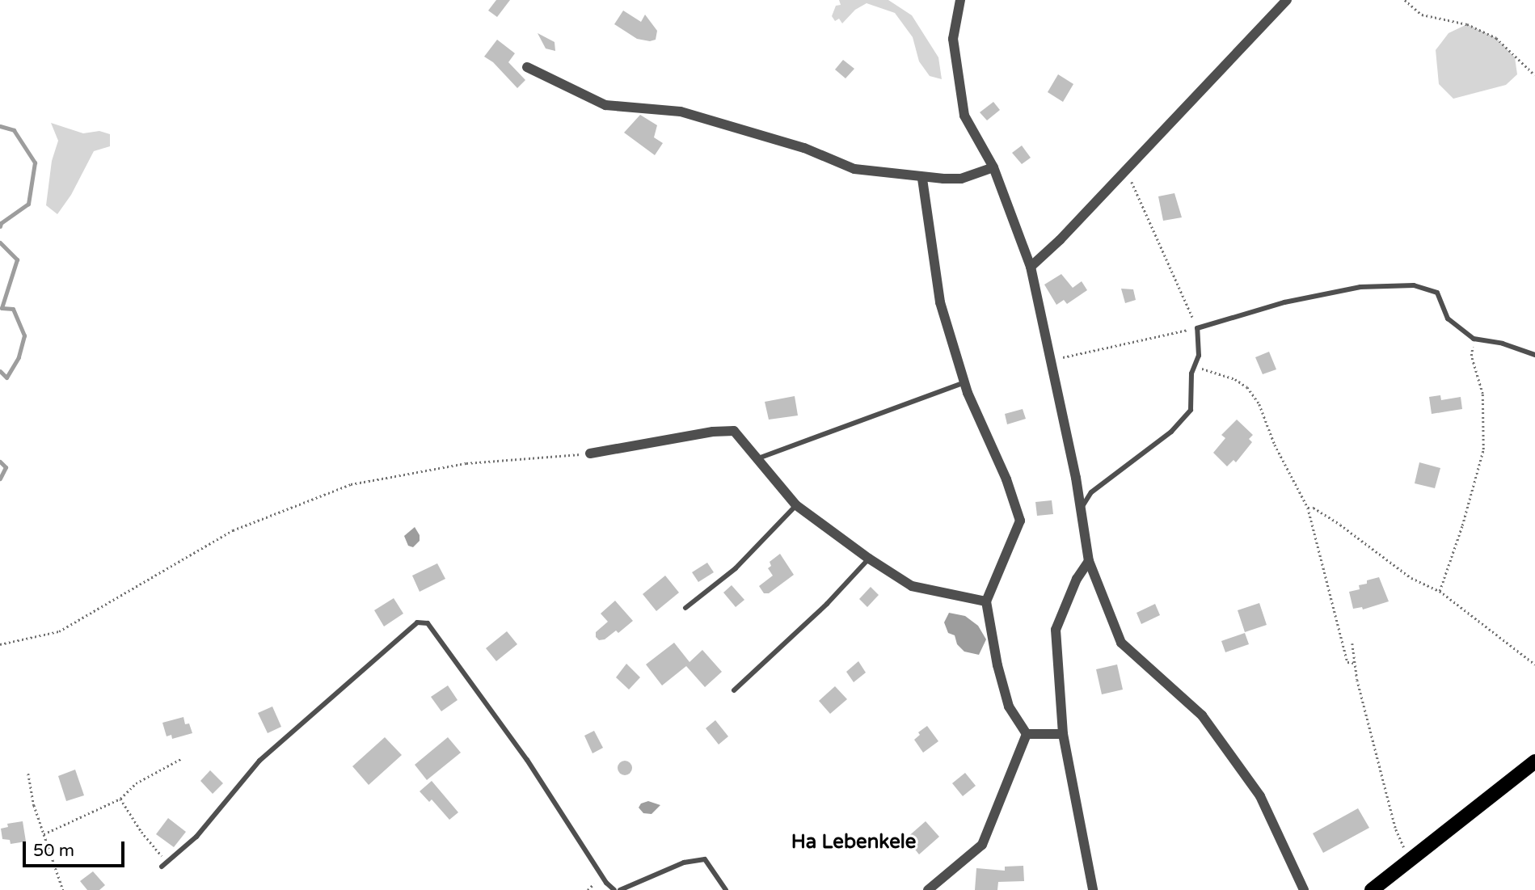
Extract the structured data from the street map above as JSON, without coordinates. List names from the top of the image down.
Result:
{
  "districts": ["Ha Lebenkele"],
  "scale_bar": "50 m"
}
